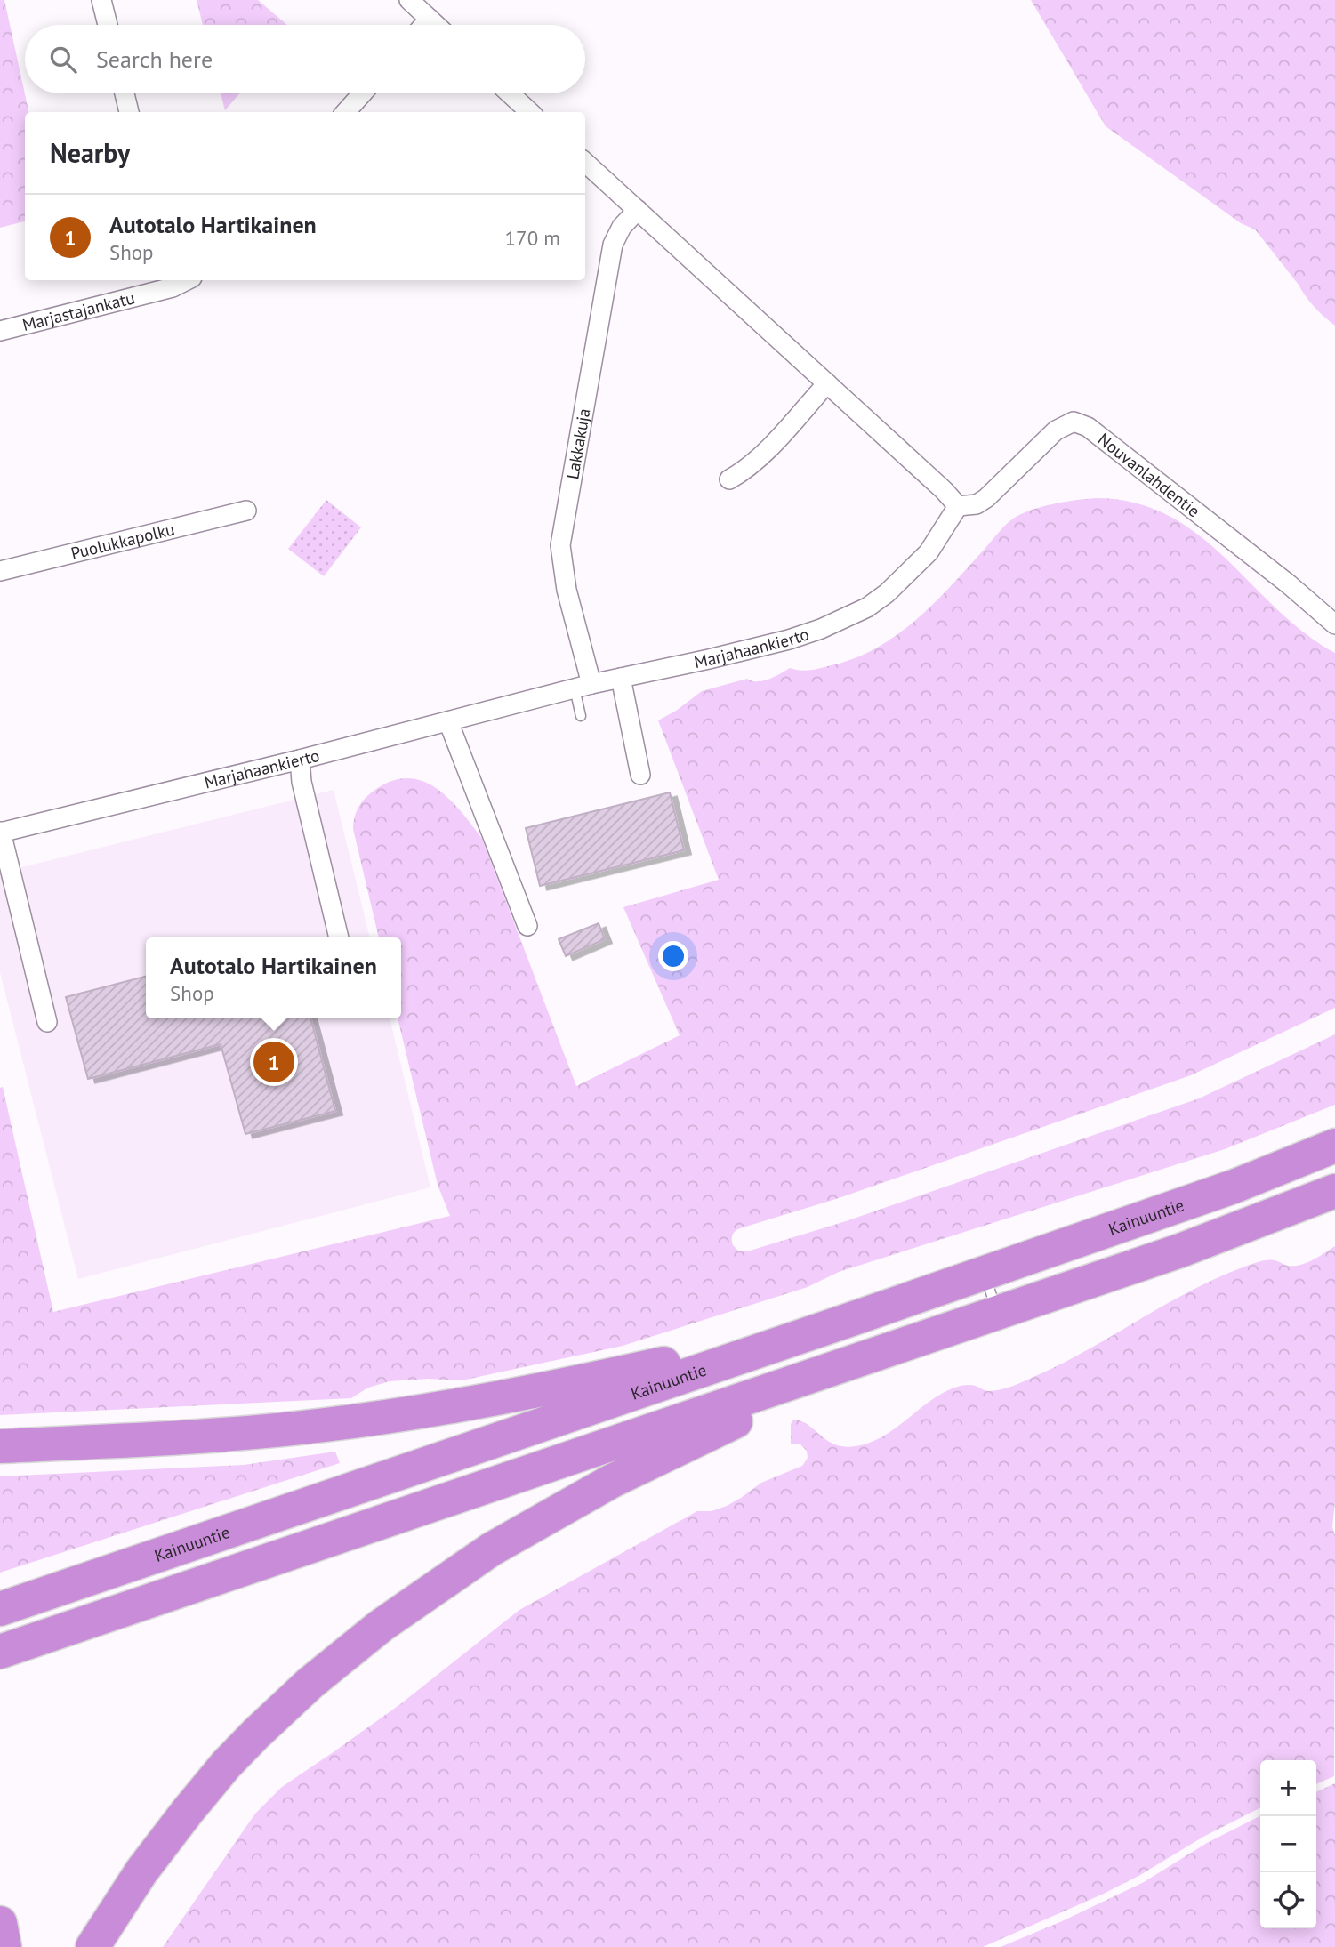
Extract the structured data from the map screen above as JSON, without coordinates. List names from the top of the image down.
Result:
{
  "streets": {
    "highway": ["Kainuuntie"],
    "street": [
      "Marjastajankatu",
      "Lakkakuja",
      "Nouvanlahdentie",
      "Puolukkapolku",
      "Marjahaankierto"
    ]
  },
  "crossings": [
    ["Lakkakuja", "Marjahaankierto"],
    ["Nouvanlahdentie", "Marjahaankierto"]
  ],
  "page": {
    "search": "Search here",
    "heading": "Nearby",
    "list": [
      {
        "mark": "1",
        "name": "Autotalo Hartikainen",
        "note": "Shop",
        "value": "170 m"
      }
    ],
    "popup": ["Autotalo Hartikainen", "Shop"],
    "pins": "1",
    "map_buttons": ["+", "−"]
  }
}
